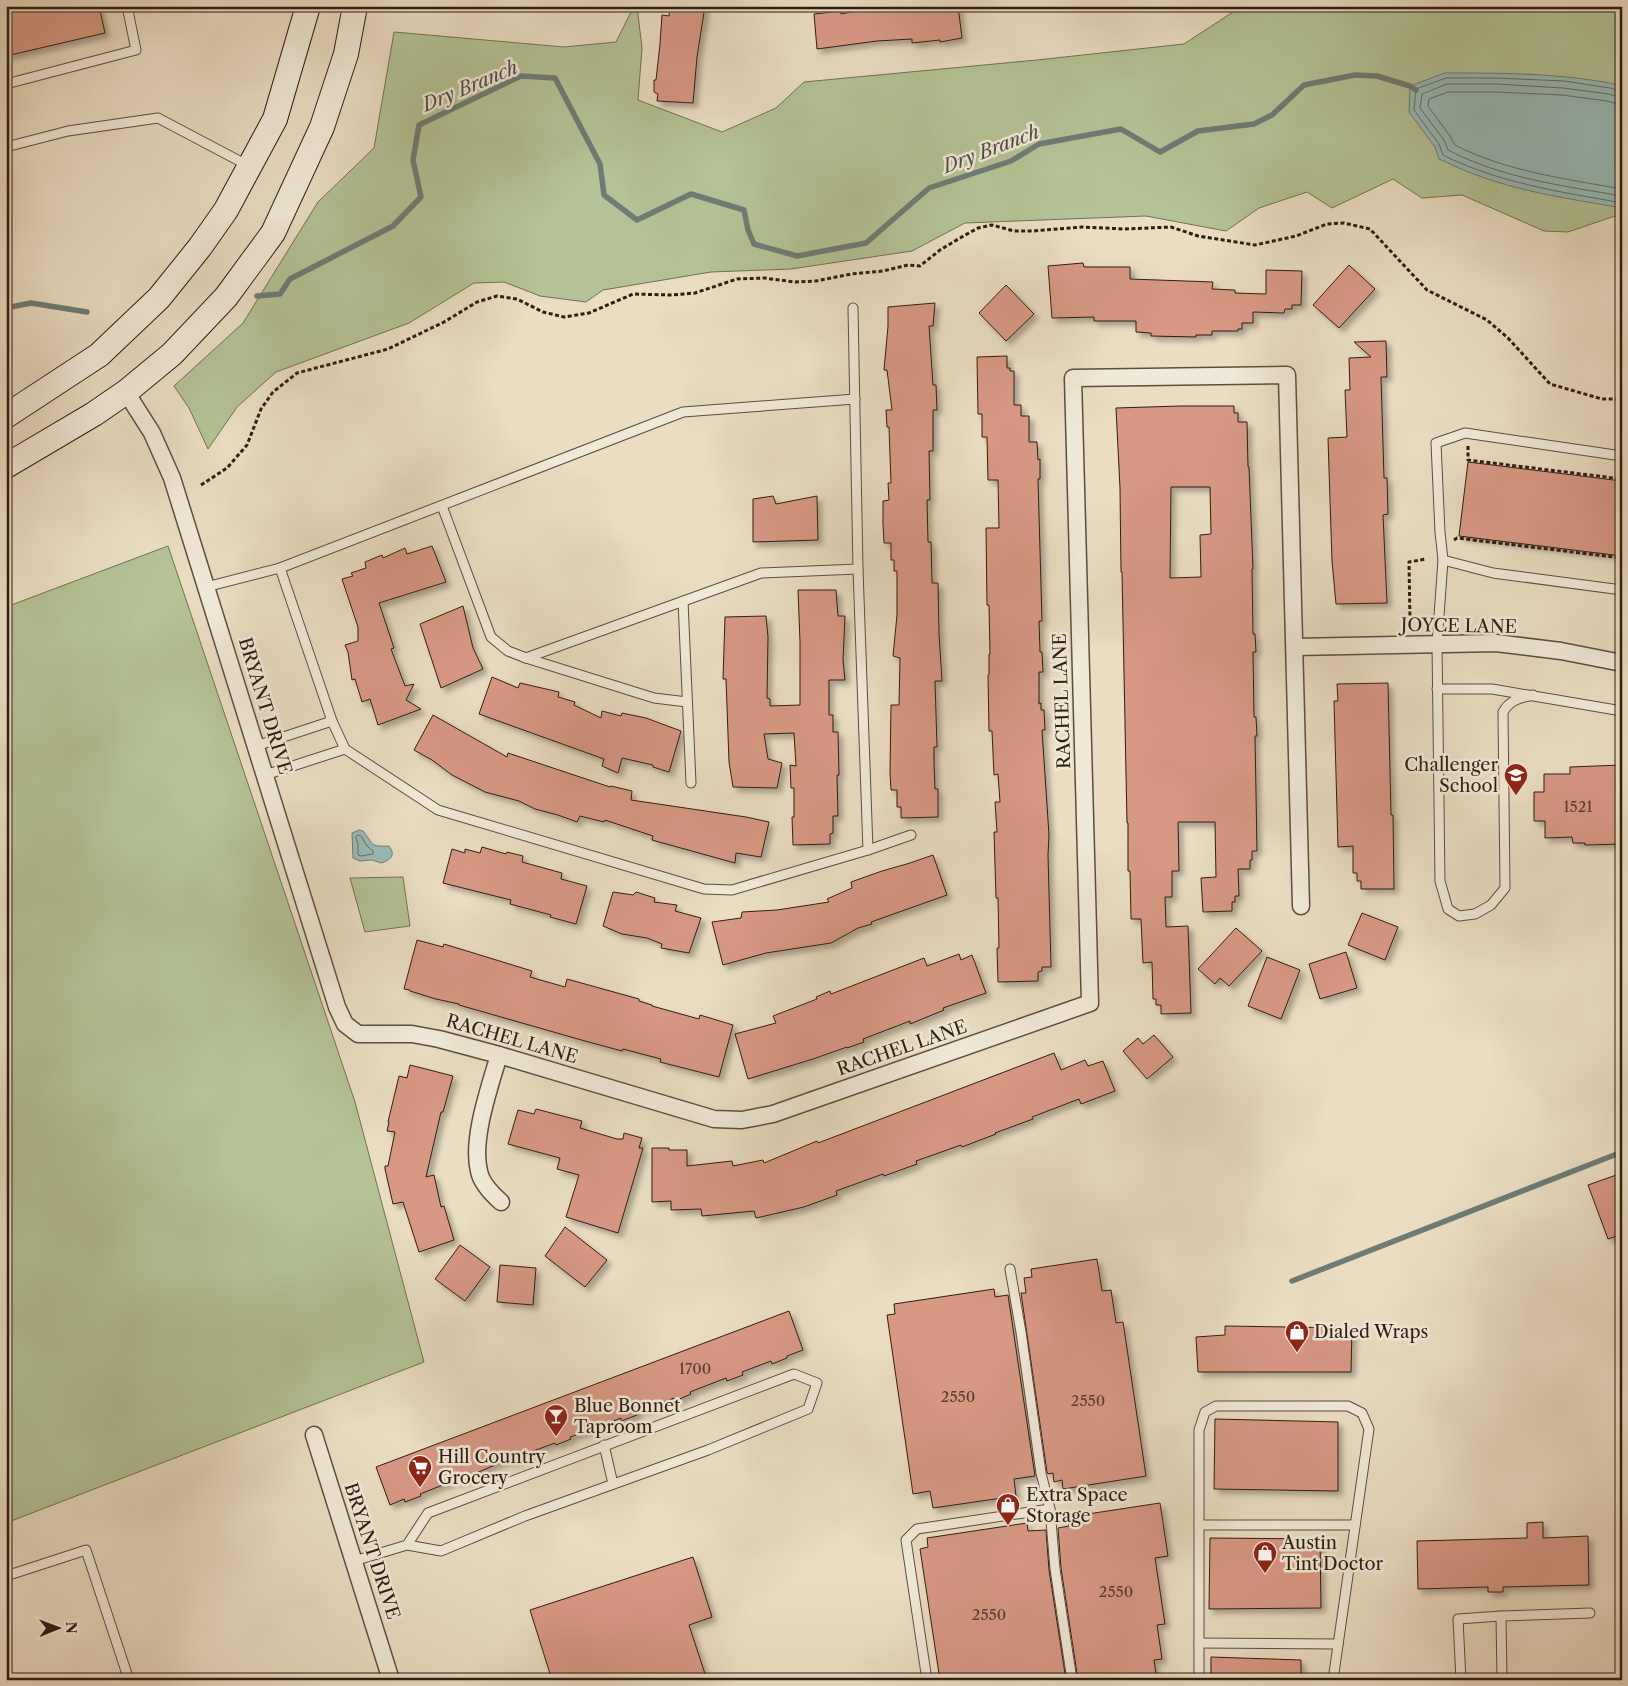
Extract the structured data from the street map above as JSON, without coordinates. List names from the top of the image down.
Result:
{
  "streets": {
    "street": ["JOYCE LANE", "RACHEL LANE", "BRYANT DRIVE"]
  },
  "crossings": [
    ["JOYCE LANE", "RACHEL LANE"],
    ["RACHEL LANE", "BRYANT DRIVE"]
  ],
  "water": ["Dry Branch"],
  "places": {
    "school or university": ["Challenger School"],
    "shop": ["Dialed Wraps", "Extra Space Storage", "Austin Tint Doctor"],
    "bar": ["Blue Bonnet Taproom"],
    "supermarket": ["Hill Country Grocery"]
  },
  "house_numbers": [
    "1521",
    "1700",
    "2550",
    "2550",
    "2550",
    "2550"
  ],
  "north": "right"
}
